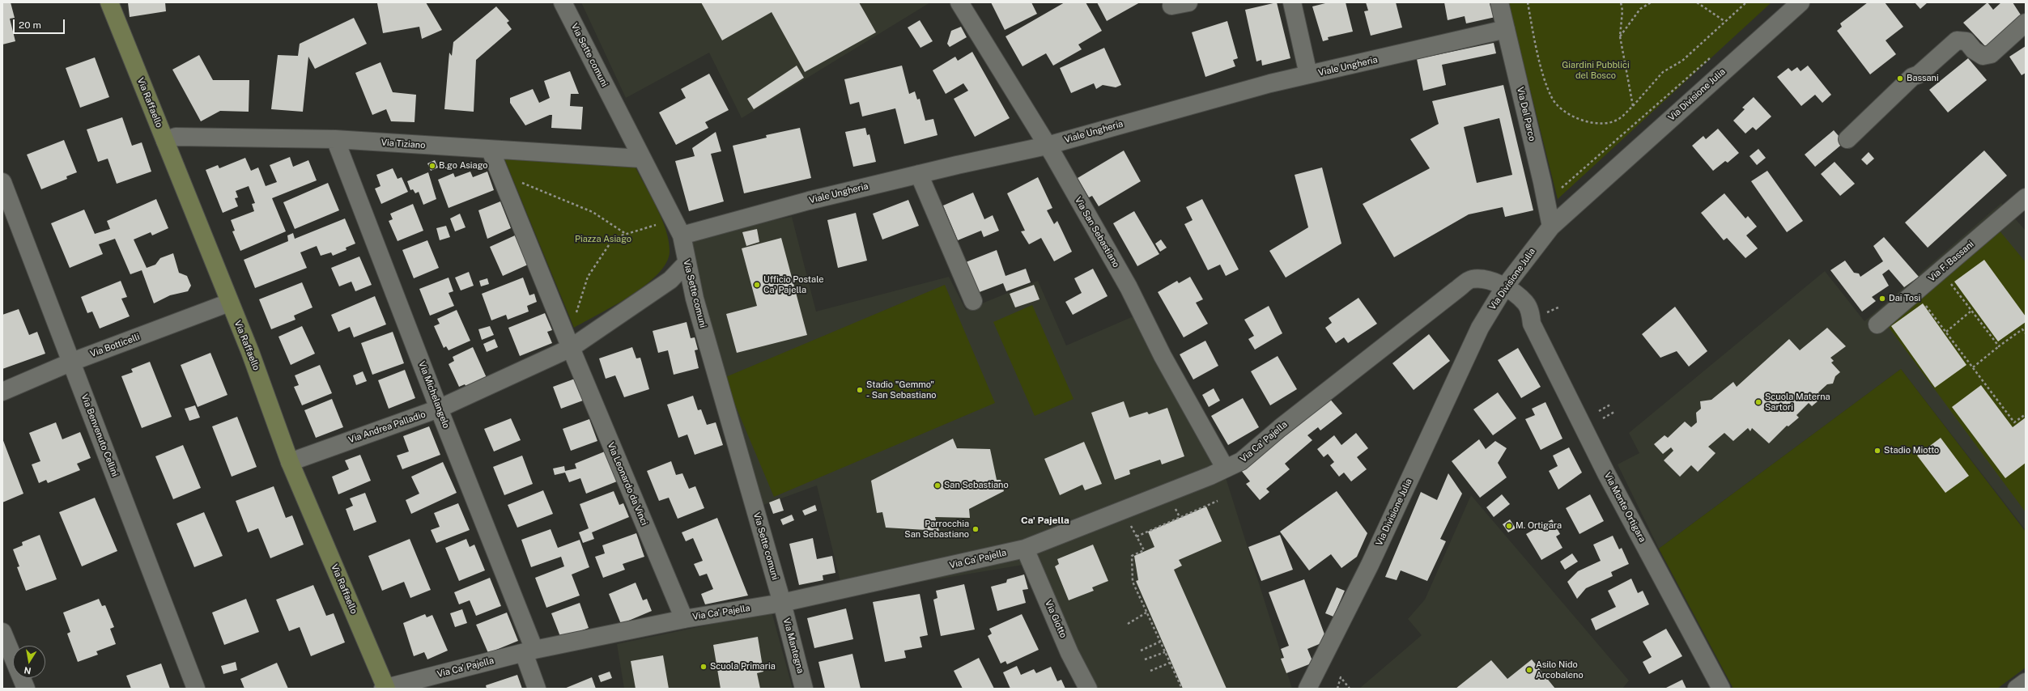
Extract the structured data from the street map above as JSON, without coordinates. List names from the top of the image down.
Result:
{
  "streets": {
    "main road": ["Via Raffaello"],
    "street": [
      "Via Sette comuni",
      "Viale Ungheria",
      "Via Divisione Julia",
      "Via Del Parco",
      "Via Tiziano",
      "Via San Sebastiano",
      "Via F. Bassani",
      "Via Botticelli",
      "Via Michelangelo",
      "Via Andrea Palladio",
      "Via Benvenuto Cellini",
      "Via Ca' Pajella",
      "Via Leonardo da Vinci",
      "Via Monte Ortigara",
      "Via Giotto",
      "Via Mantegna"
    ]
  },
  "crossings": [
    ["Via Sette comuni", "Viale Ungheria"],
    ["Via Sette comuni", "Via Tiziano"],
    ["Via Sette comuni", "Via Ca' Pajella"],
    ["Via Sette comuni", "Via Mantegna"],
    ["Viale Ungheria", "Via Del Parco"],
    ["Viale Ungheria", "Via San Sebastiano"],
    ["Via Divisione Julia", "Via Del Parco"],
    ["Via Divisione Julia", "Via Ca' Pajella"],
    ["Via Divisione Julia", "Via Monte Ortigara"],
    ["Via Raffaello", "Via Tiziano"],
    ["Via Raffaello", "Via Botticelli"],
    ["Via Raffaello", "Via Andrea Palladio"],
    ["Via Raffaello", "Via Ca' Pajella"],
    ["Via Tiziano", "Via Michelangelo"],
    ["Via San Sebastiano", "Via Ca' Pajella"],
    ["Via Botticelli", "Via Benvenuto Cellini"],
    ["Via Michelangelo", "Via Andrea Palladio"],
    ["Via Michelangelo", "Via Ca' Pajella"],
    ["Via Andrea Palladio", "Via Leonardo da Vinci"],
    ["Via Ca' Pajella", "Via Leonardo da Vinci"],
    ["Via Ca' Pajella", "Via Monte Ortigara"],
    ["Via Ca' Pajella", "Via Giotto"],
    ["Via Ca' Pajella", "Via Mantegna"]
  ],
  "districts": ["Ca' Pajella"],
  "parks": ["Giardini Pubblici del Bosco", "Piazza Asiago"],
  "places": [
    "Bassani",
    "B.go Asiago",
    "Ufficio Postale Ca' Pajella",
    "Dai Tosi",
    "Stadio \"Gemmo\" - San Sebastiano",
    "Scuola Materna Sartori",
    "Stadio Miotto",
    "San Sebastiano",
    "M. Ortigara",
    "Parrocchia San Sebastiano",
    "Scuola Primaria",
    "Asilo Nido Arcobaleno"
  ],
  "scale_bar": "20 m",
  "north": "bottom"
}
